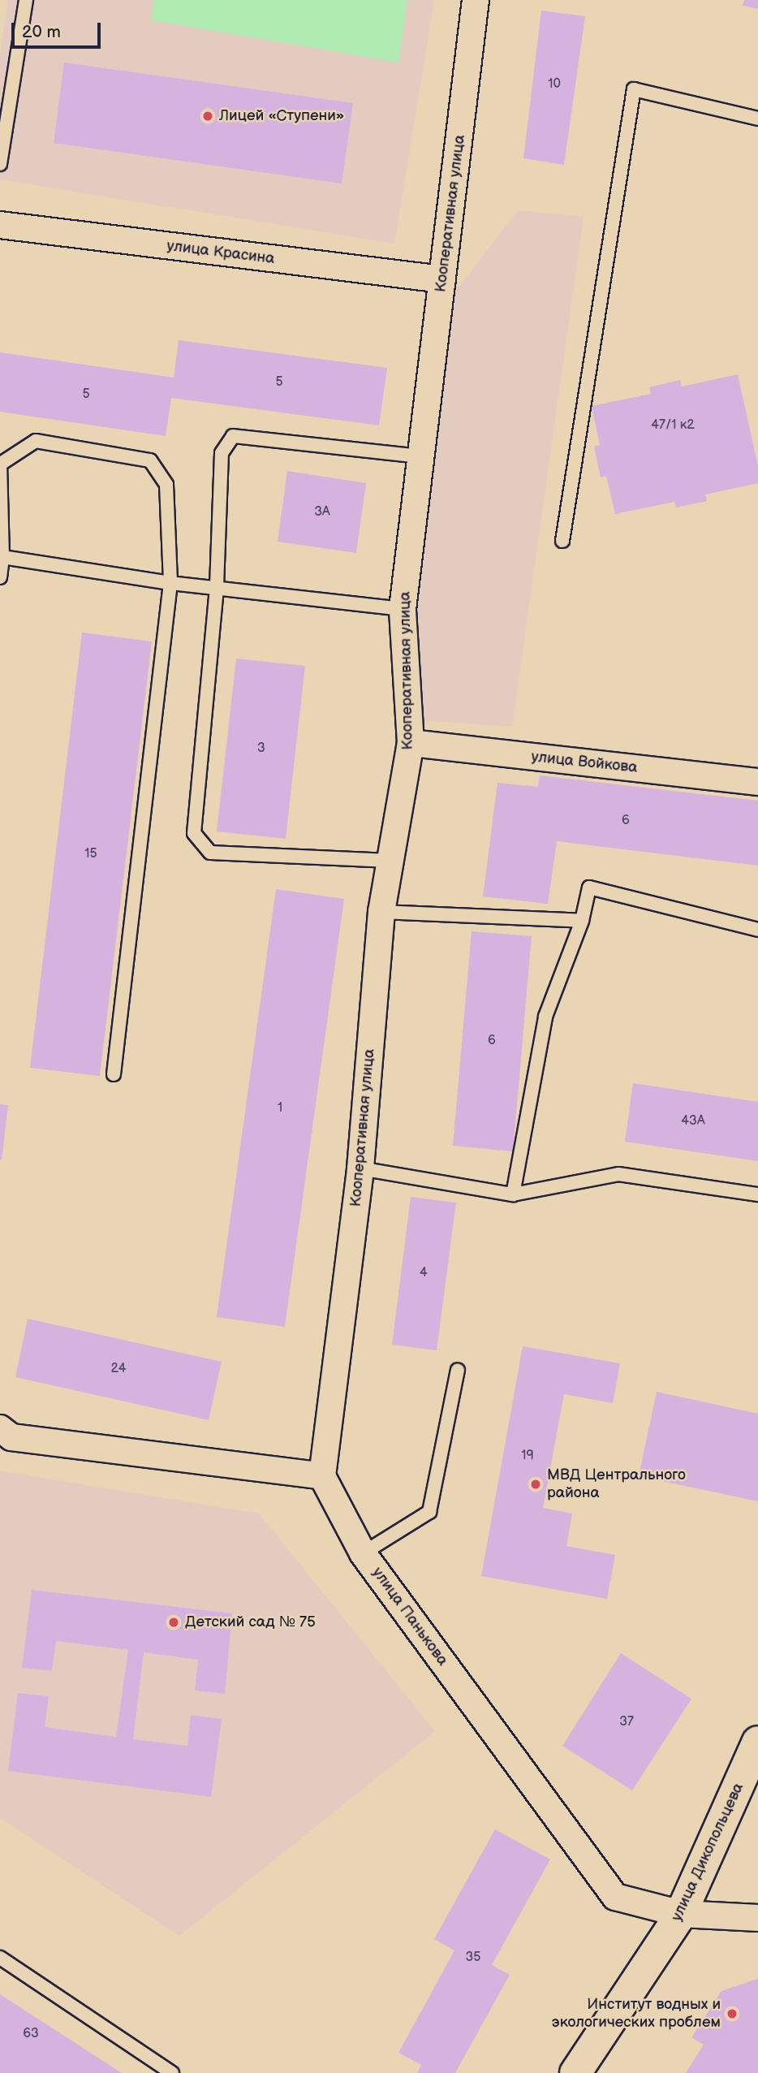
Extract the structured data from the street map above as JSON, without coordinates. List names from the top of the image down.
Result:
{
  "streets": {
    "main road": ["улица Дикопольцева"],
    "street": [
      "Кооперативная улица",
      "улица Красина",
      "улица Войкова",
      "улица Панькова"
    ]
  },
  "crossings": [
    ["Кооперативная улица", "улица Красина"],
    ["Кооперативная улица", "улица Войкова"],
    ["Кооперативная улица", "улица Панькова"],
    ["улица Панькова", "улица Дикопольцева"]
  ],
  "places": [
    "Лицей «Ступени»",
    "МВД Центрального района",
    "Детский сад № 75",
    "Институт водных и экологических проблем"
  ],
  "house_numbers": [
    "10",
    "5",
    "5",
    "47/1 к2",
    "3А",
    "3",
    "6",
    "15",
    "6",
    "1",
    "43А",
    "4",
    "24",
    "19",
    "37",
    "35",
    "63"
  ],
  "scale_bar": "20 m"
}
